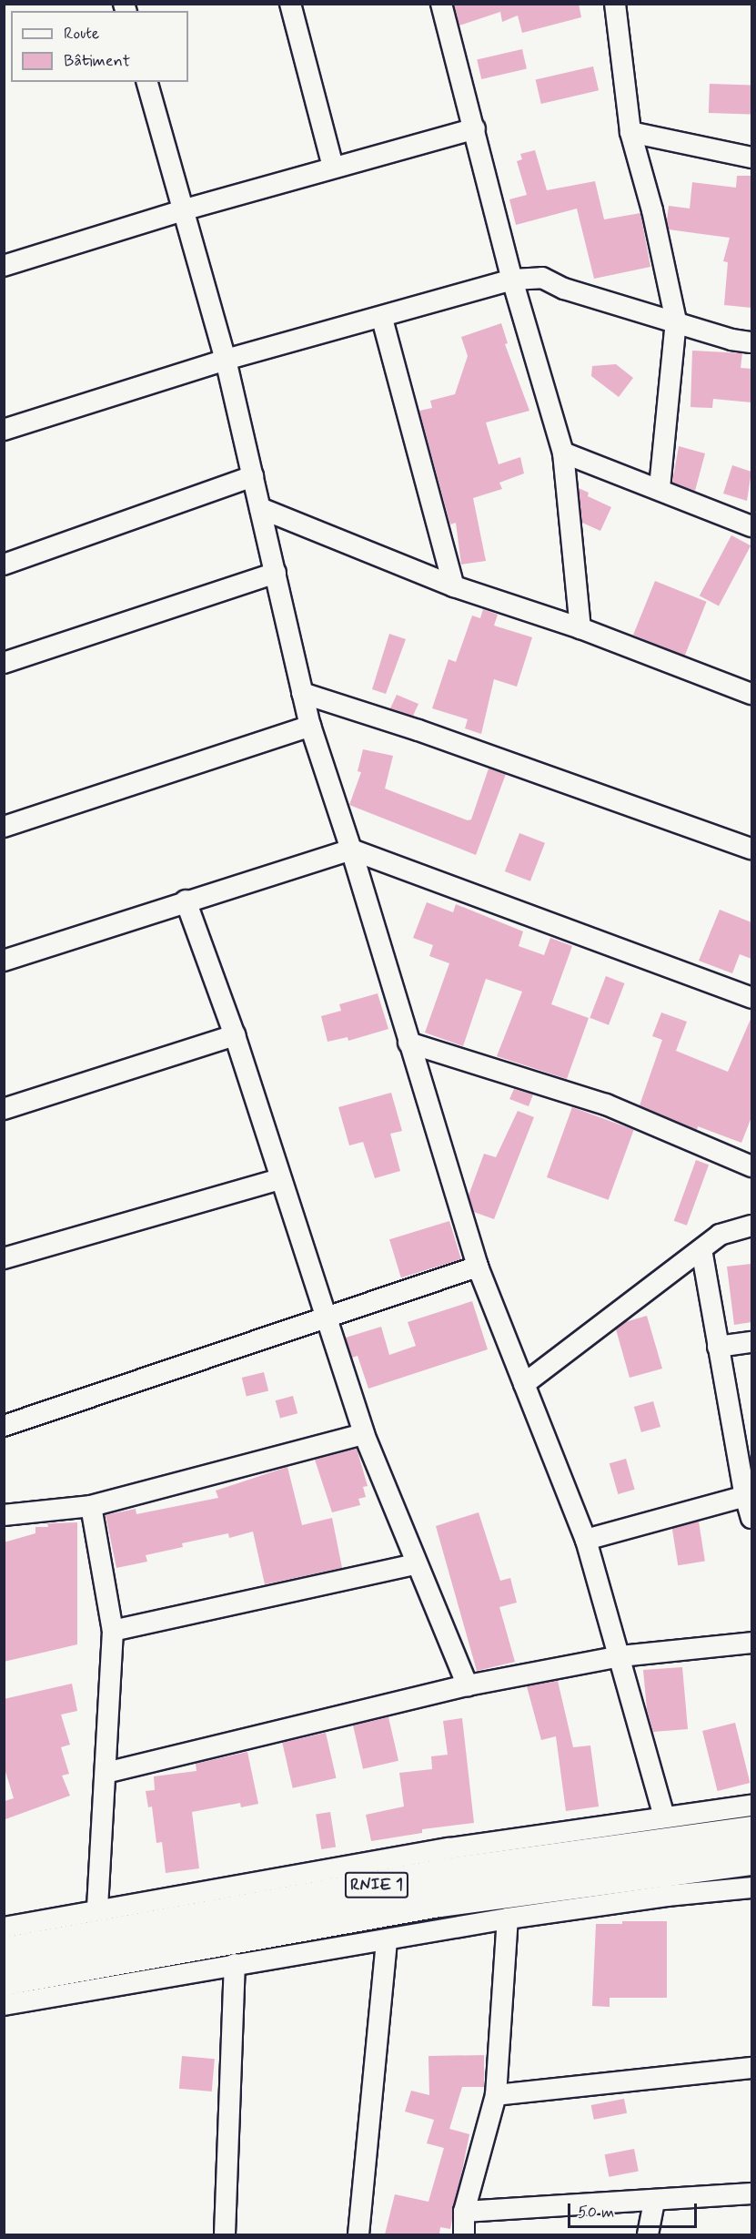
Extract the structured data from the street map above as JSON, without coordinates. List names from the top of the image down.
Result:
{
  "streets": {
    "highway": ["RNIE 1"]
  },
  "legend": ["Route", "Bâtiment"],
  "scale_bar": "50 m"
}
